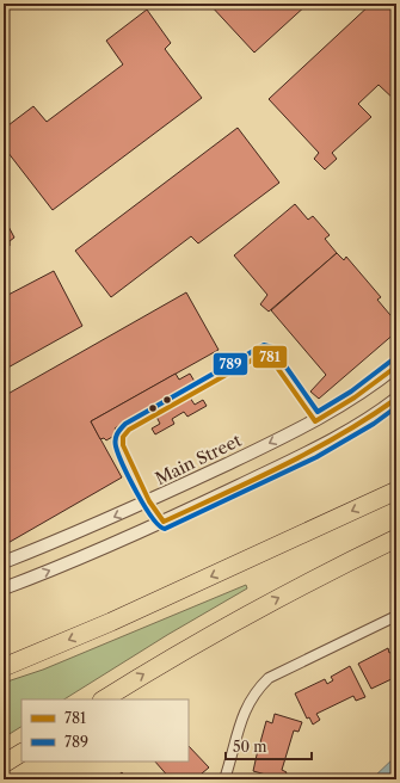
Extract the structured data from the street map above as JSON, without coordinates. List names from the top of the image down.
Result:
{
  "streets": {
    "street": ["Main Street"]
  },
  "lines": ["transit line 789", "transit line 781"],
  "legend": ["781", "789"],
  "scale_bar": "50 m"
}
